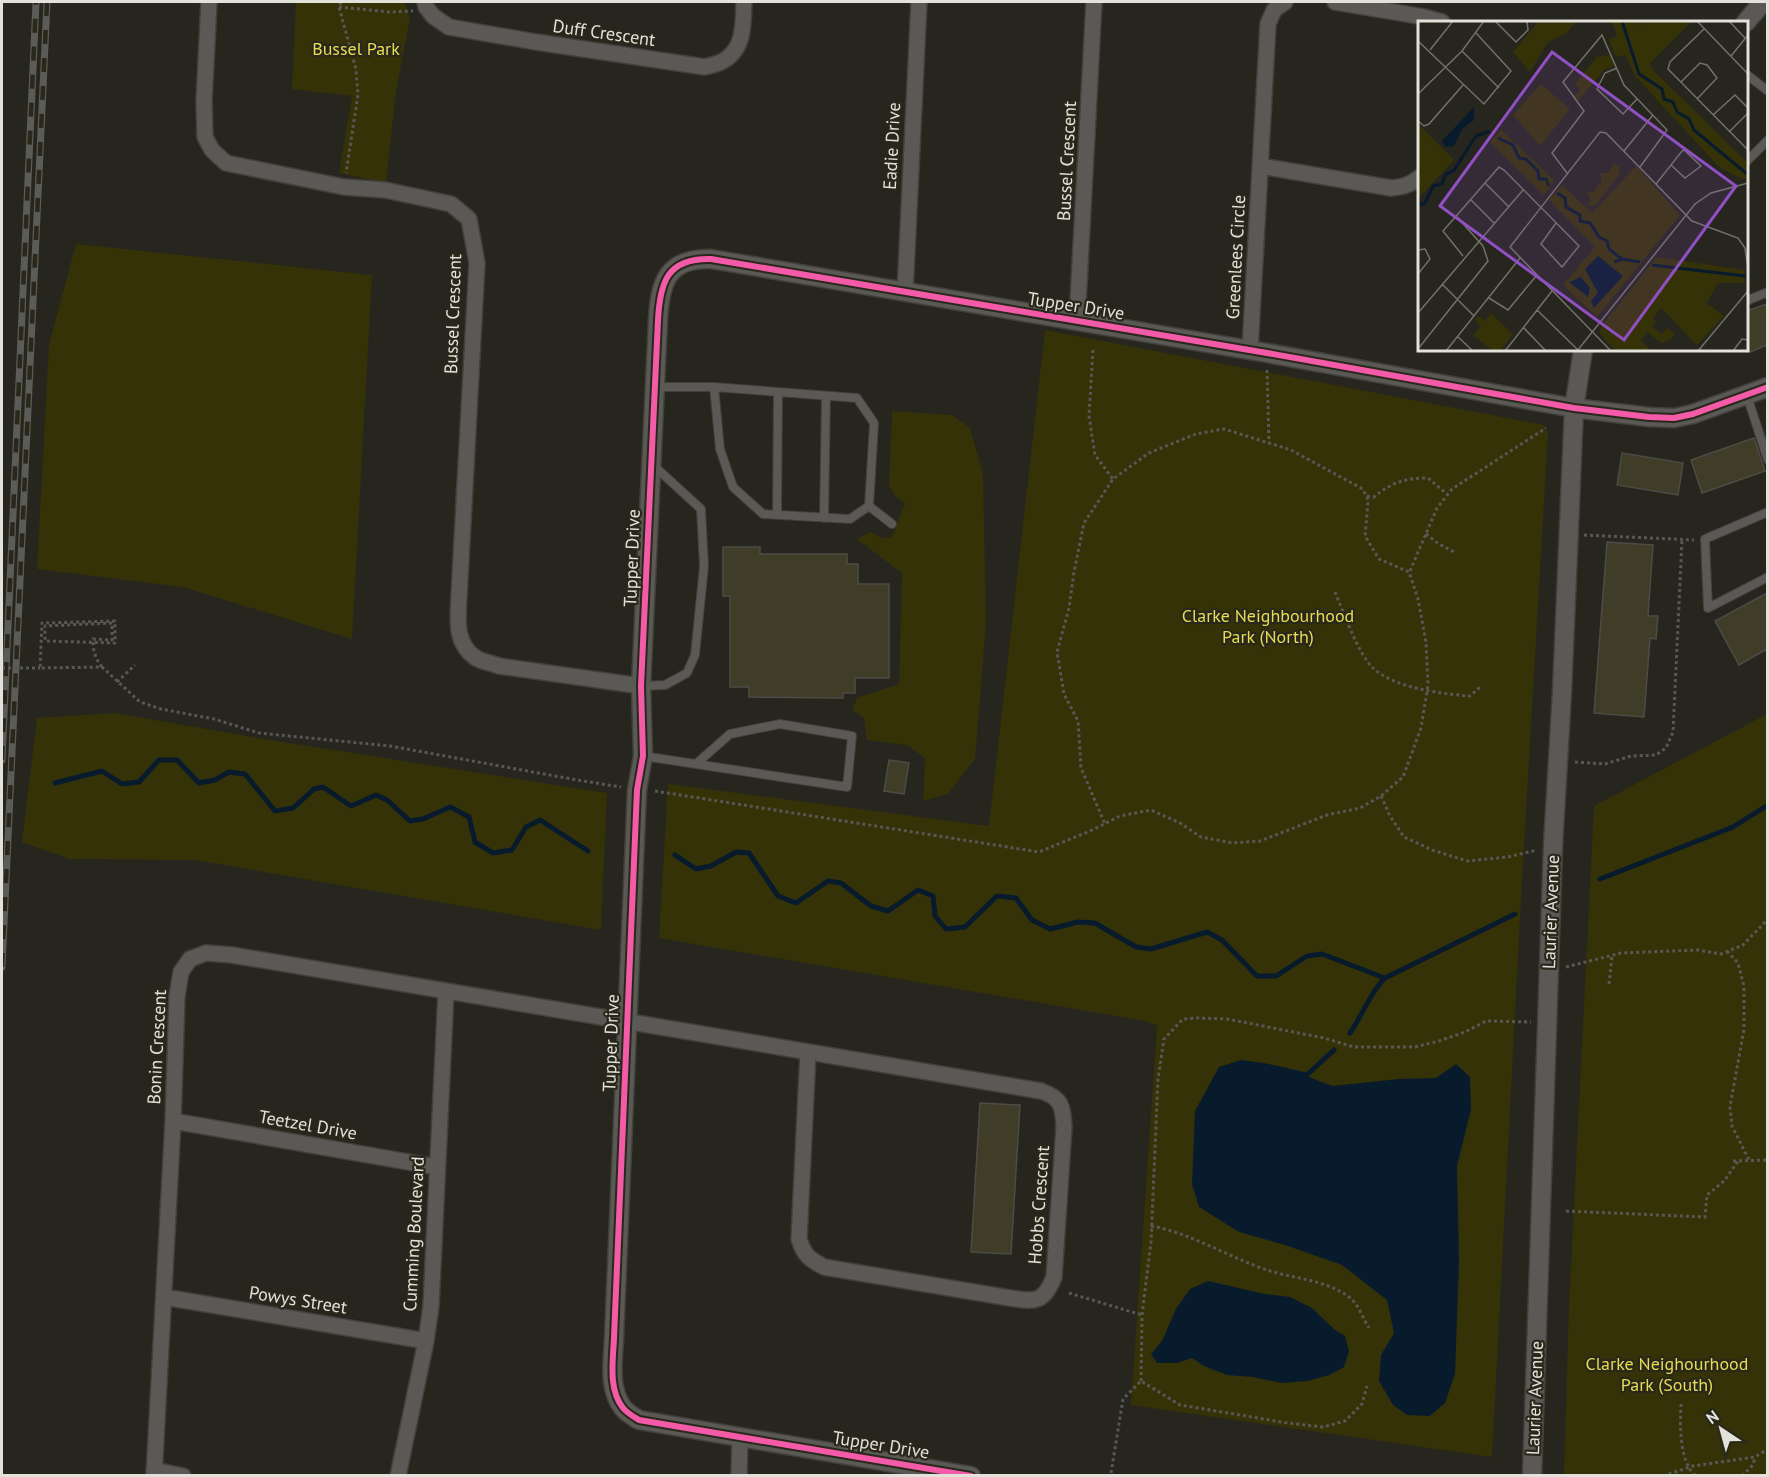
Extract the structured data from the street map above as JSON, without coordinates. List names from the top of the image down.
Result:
{
  "streets": {
    "street": [
      "Duff Crescent",
      "Eadie Drive",
      "Bussel Crescent",
      "Greenlees Circle",
      "Tupper Drive",
      "Laurier Avenue",
      "Bonin Crescent",
      "Teetzel Drive",
      "Hobbs Crescent",
      "Cumming Boulevard",
      "Powys Street"
    ]
  },
  "crossings": [
    ["Eadie Drive", "Tupper Drive"],
    ["Bussel Crescent", "Tupper Drive"],
    ["Greenlees Circle", "Tupper Drive"],
    ["Tupper Drive", "Laurier Avenue"],
    ["Tupper Drive", "Bonin Crescent"],
    ["Tupper Drive", "Hobbs Crescent"],
    ["Bonin Crescent", "Teetzel Drive"],
    ["Bonin Crescent", "Hobbs Crescent"],
    ["Bonin Crescent", "Cumming Boulevard"],
    ["Bonin Crescent", "Powys Street"],
    ["Teetzel Drive", "Cumming Boulevard"],
    ["Cumming Boulevard", "Powys Street"]
  ],
  "parks": ["Bussel Park", "Clarke Neighbourhood Park (North)", "Clarke Neighourhood Park (South)"],
  "north": "top left"
}
